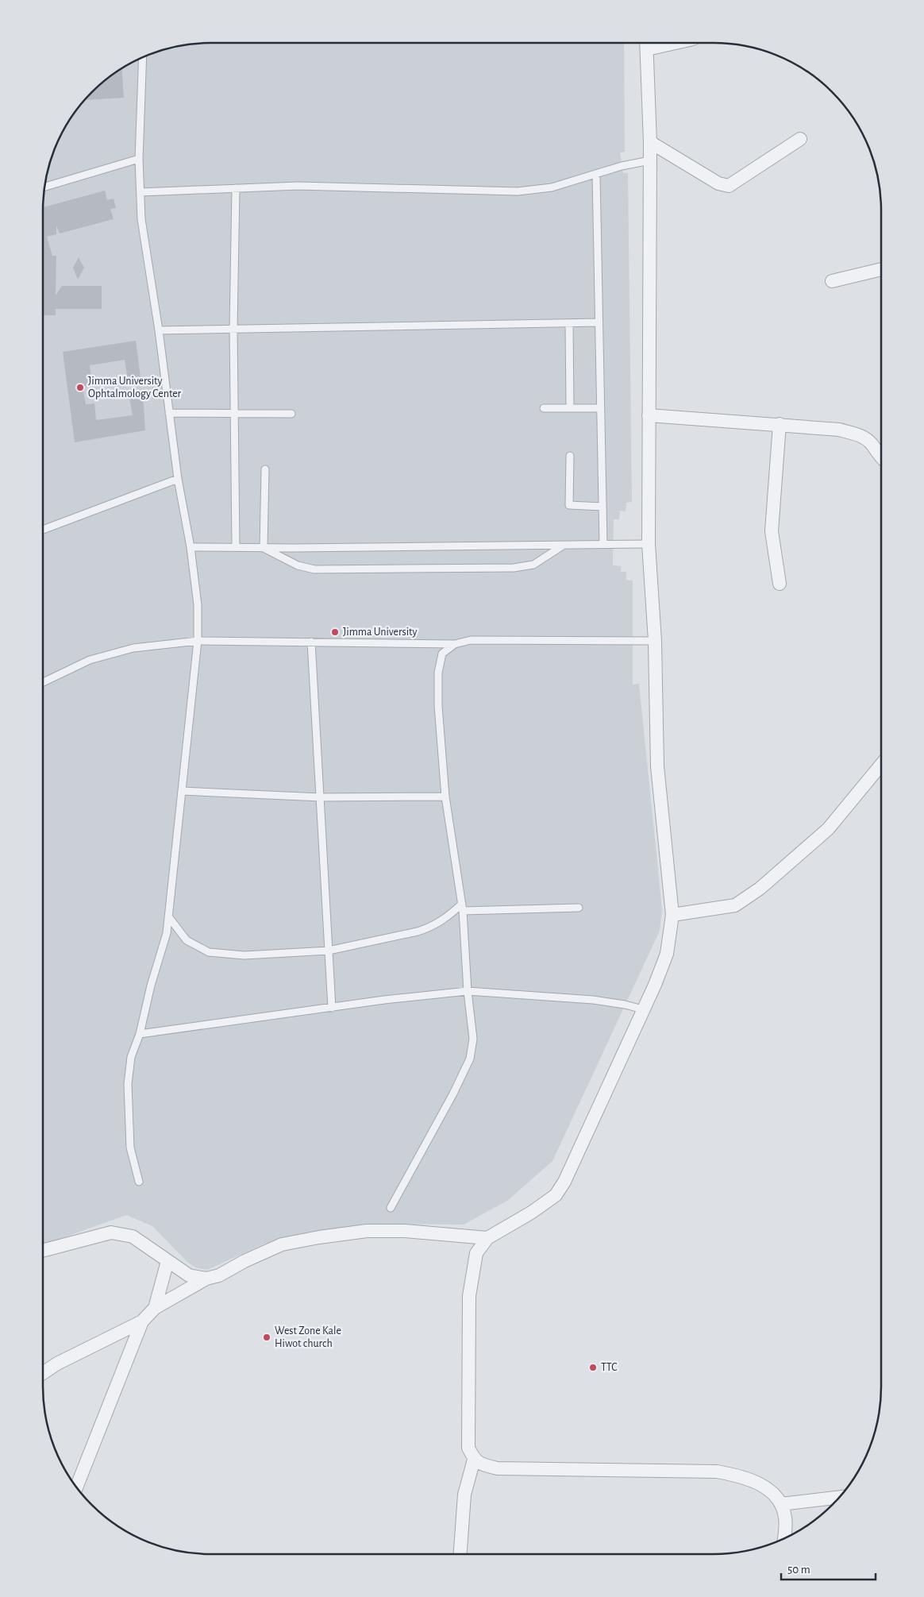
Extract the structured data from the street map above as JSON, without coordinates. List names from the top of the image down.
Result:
{
  "places": [
    "Jimma University Ophtalmology Center",
    "Jimma University",
    "West Zone Kale Hiwot church",
    "TTC"
  ],
  "scale_bar": "50 m"
}
